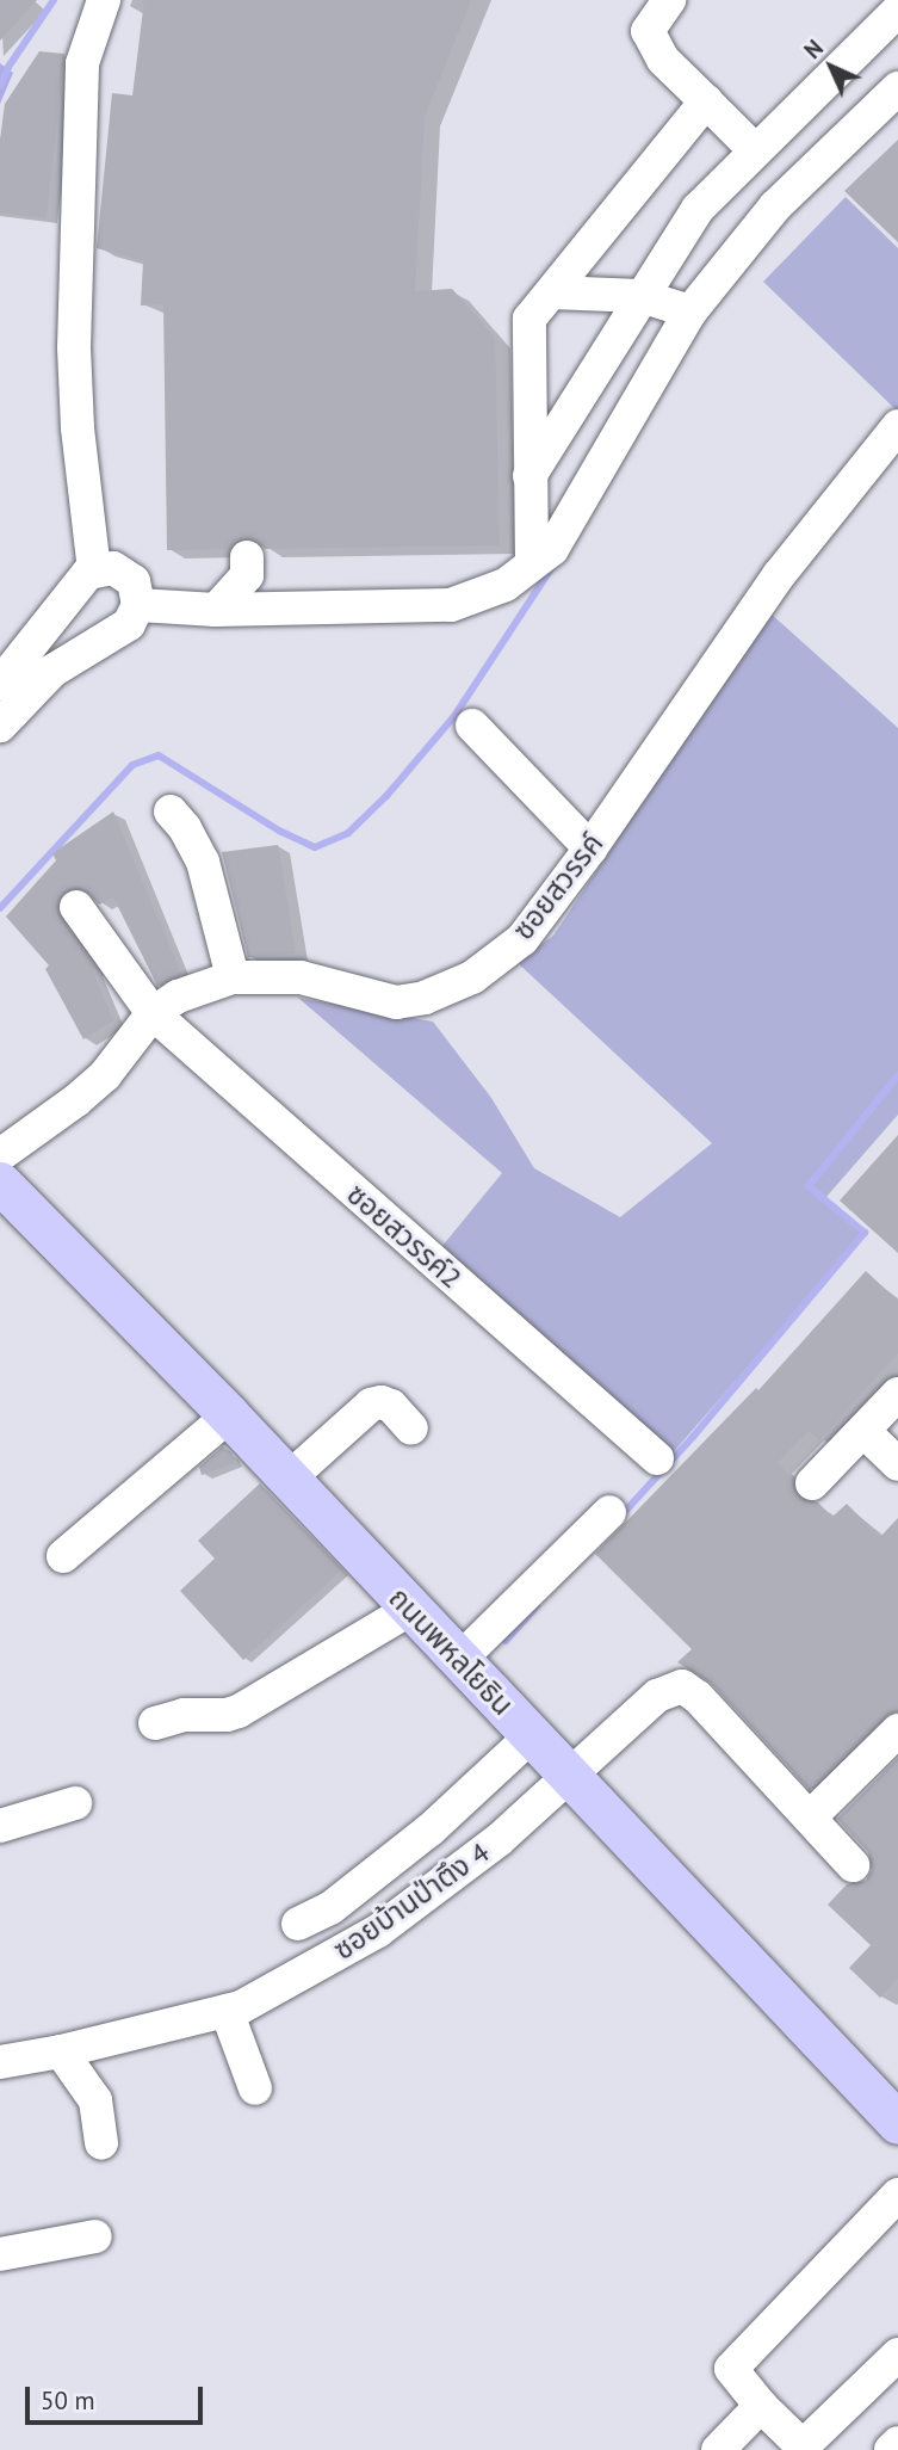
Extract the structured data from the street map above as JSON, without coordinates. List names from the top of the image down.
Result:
{
  "streets": {
    "main road": ["ถนนพหลโยธิน"],
    "street": ["ซอยสวรรค์", "ซอยสวรรค์2", "ซอยบ้านป่าตึง 4"]
  },
  "crossings": [
    ["ซอยสวรรค์", "ซอยสวรรค์2"],
    ["ถนนพหลโยธิน", "ซอยบ้านป่าตึง 4"]
  ],
  "scale_bar": "50 m",
  "north": "top left"
}
